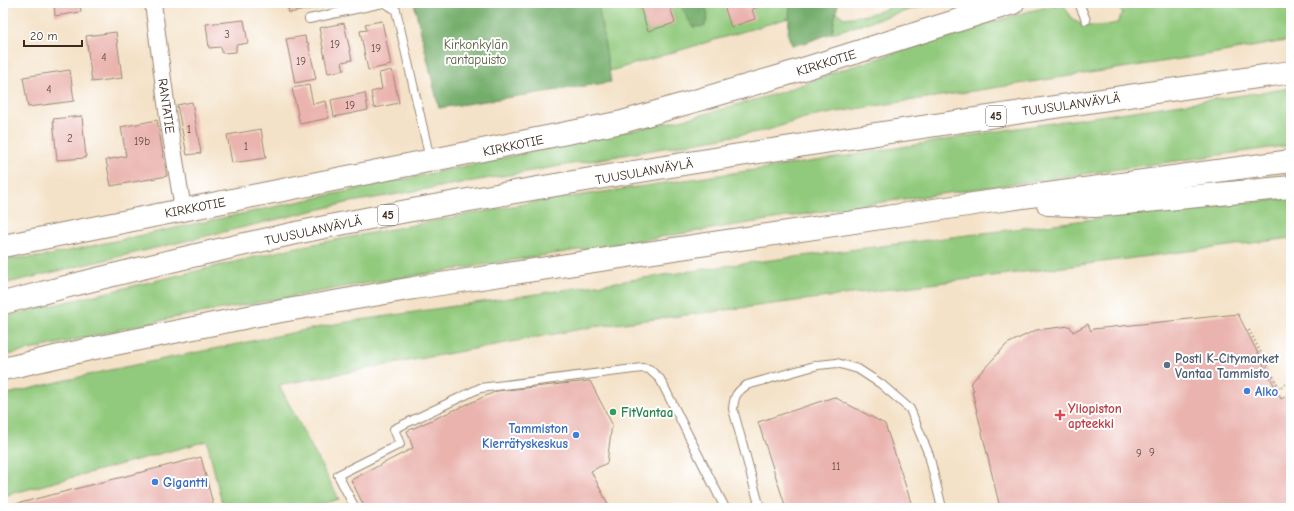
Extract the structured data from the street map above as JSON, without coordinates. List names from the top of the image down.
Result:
{
  "streets": {
    "main road": ["KIRKKOTIE", "TUUSULANVÄYLÄ", "45"],
    "street": ["RANTATIE"]
  },
  "crossings": [
    ["KIRKKOTIE", "RANTATIE"]
  ],
  "parks": ["Kirkonkylän rantapuisto"],
  "places": {
    "other": [
      "Posti K-Citymarket Vantaa Tammisto",
      "Alko",
      "FitVantaa",
      "Tammiston Kierrätyskeskus",
      "Gigantti"
    ],
    "health": ["Yliopiston apteekki"]
  },
  "house_numbers": [
    "3",
    "19",
    "19",
    "4",
    "19",
    "4",
    "19",
    "1",
    "2",
    "19b",
    "1",
    "9",
    "9",
    "11"
  ],
  "scale_bar": "20 m"
}
